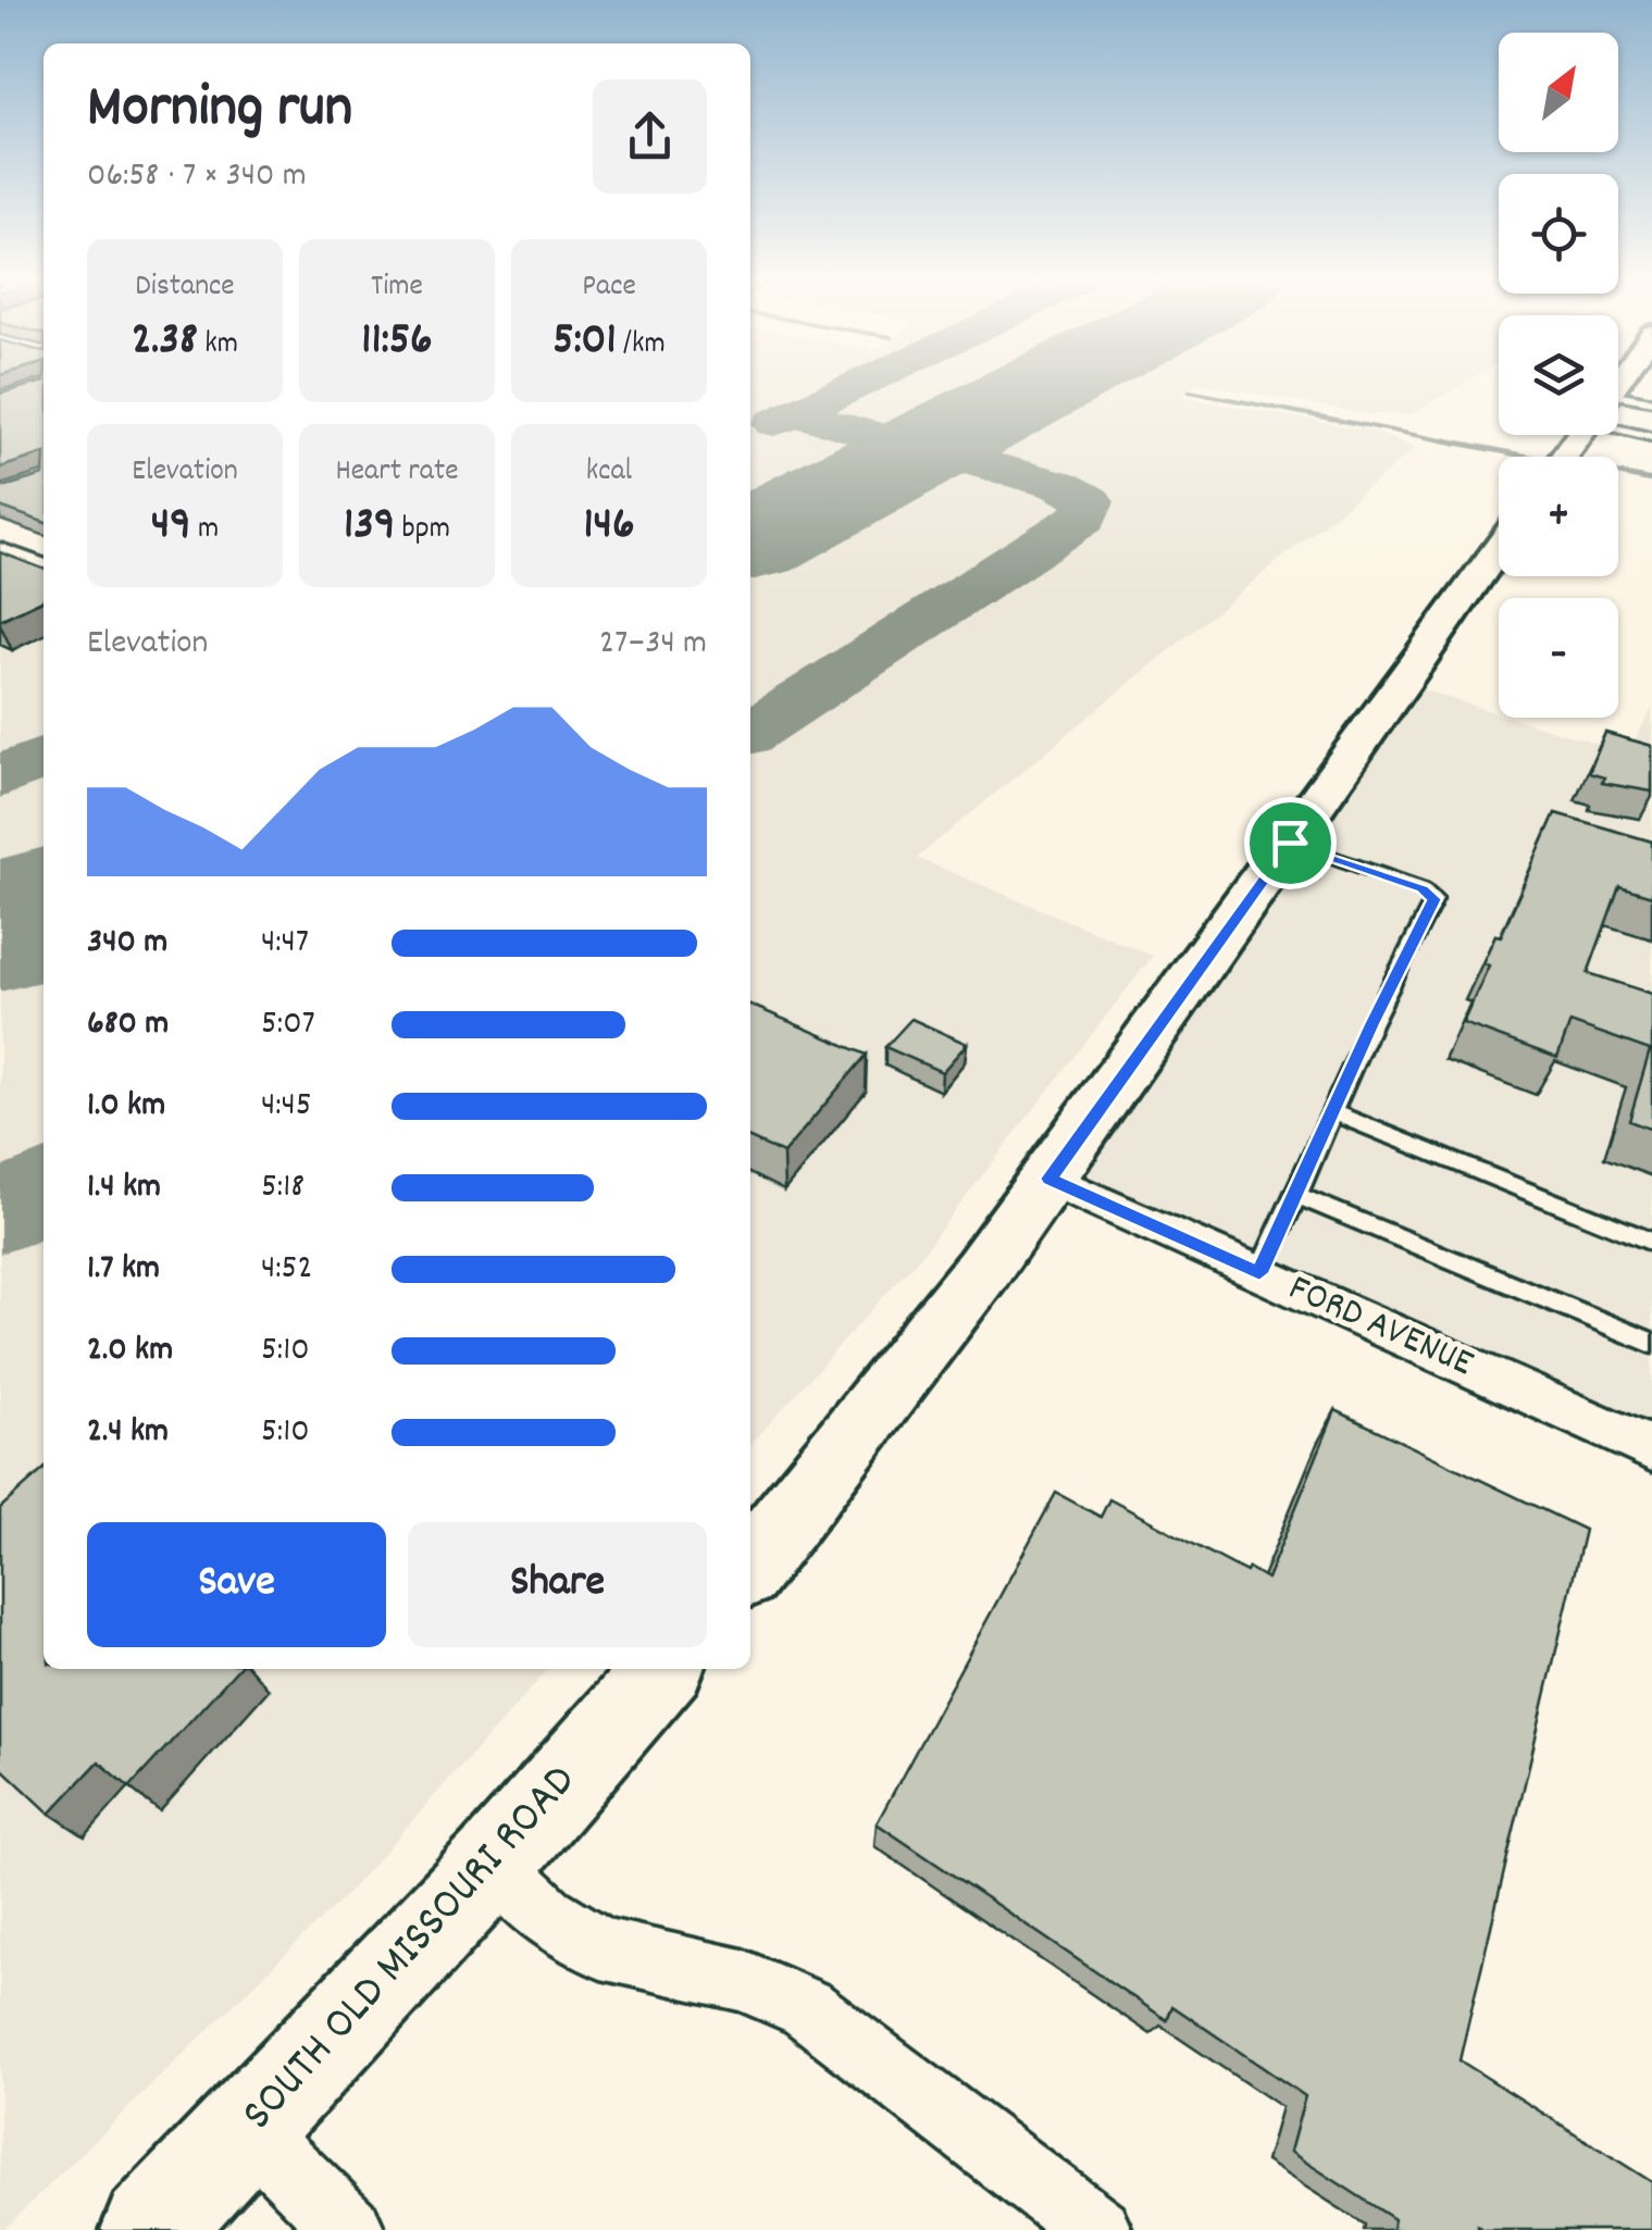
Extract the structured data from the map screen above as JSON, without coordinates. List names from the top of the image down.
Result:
{
  "streets": {
    "main road": ["SOUTH OLD MISSOURI ROAD"],
    "street": ["FORD AVENUE"]
  },
  "north": "top right",
  "page": {
    "map_buttons": ["+", "−"],
    "heading": ["Morning run", "06:58 · 7 × 340 m"],
    "stats": [
      ["Distance", "2.38 km"],
      ["Time", "11:56"],
      ["Pace", "5:01 /km"],
      ["Elevation", "49 m"],
      ["Heart rate", "139 bpm"],
      ["kcal", "146"]
    ],
    "chart": ["Elevation", "27–34 m"],
    "list": [
      {
        "name": "340 m",
        "note": "4:47"
      },
      {
        "name": "680 m",
        "note": "5:07"
      },
      {
        "name": "1.0 km",
        "note": "4:45"
      },
      {
        "name": "1.4 km",
        "note": "5:18"
      },
      {
        "name": "1.7 km",
        "note": "4:52"
      },
      {
        "name": "2.0 km",
        "note": "5:10"
      },
      {
        "name": "2.4 km",
        "note": "5:10"
      }
    ],
    "buttons": ["Save", "Share"]
  }
}
